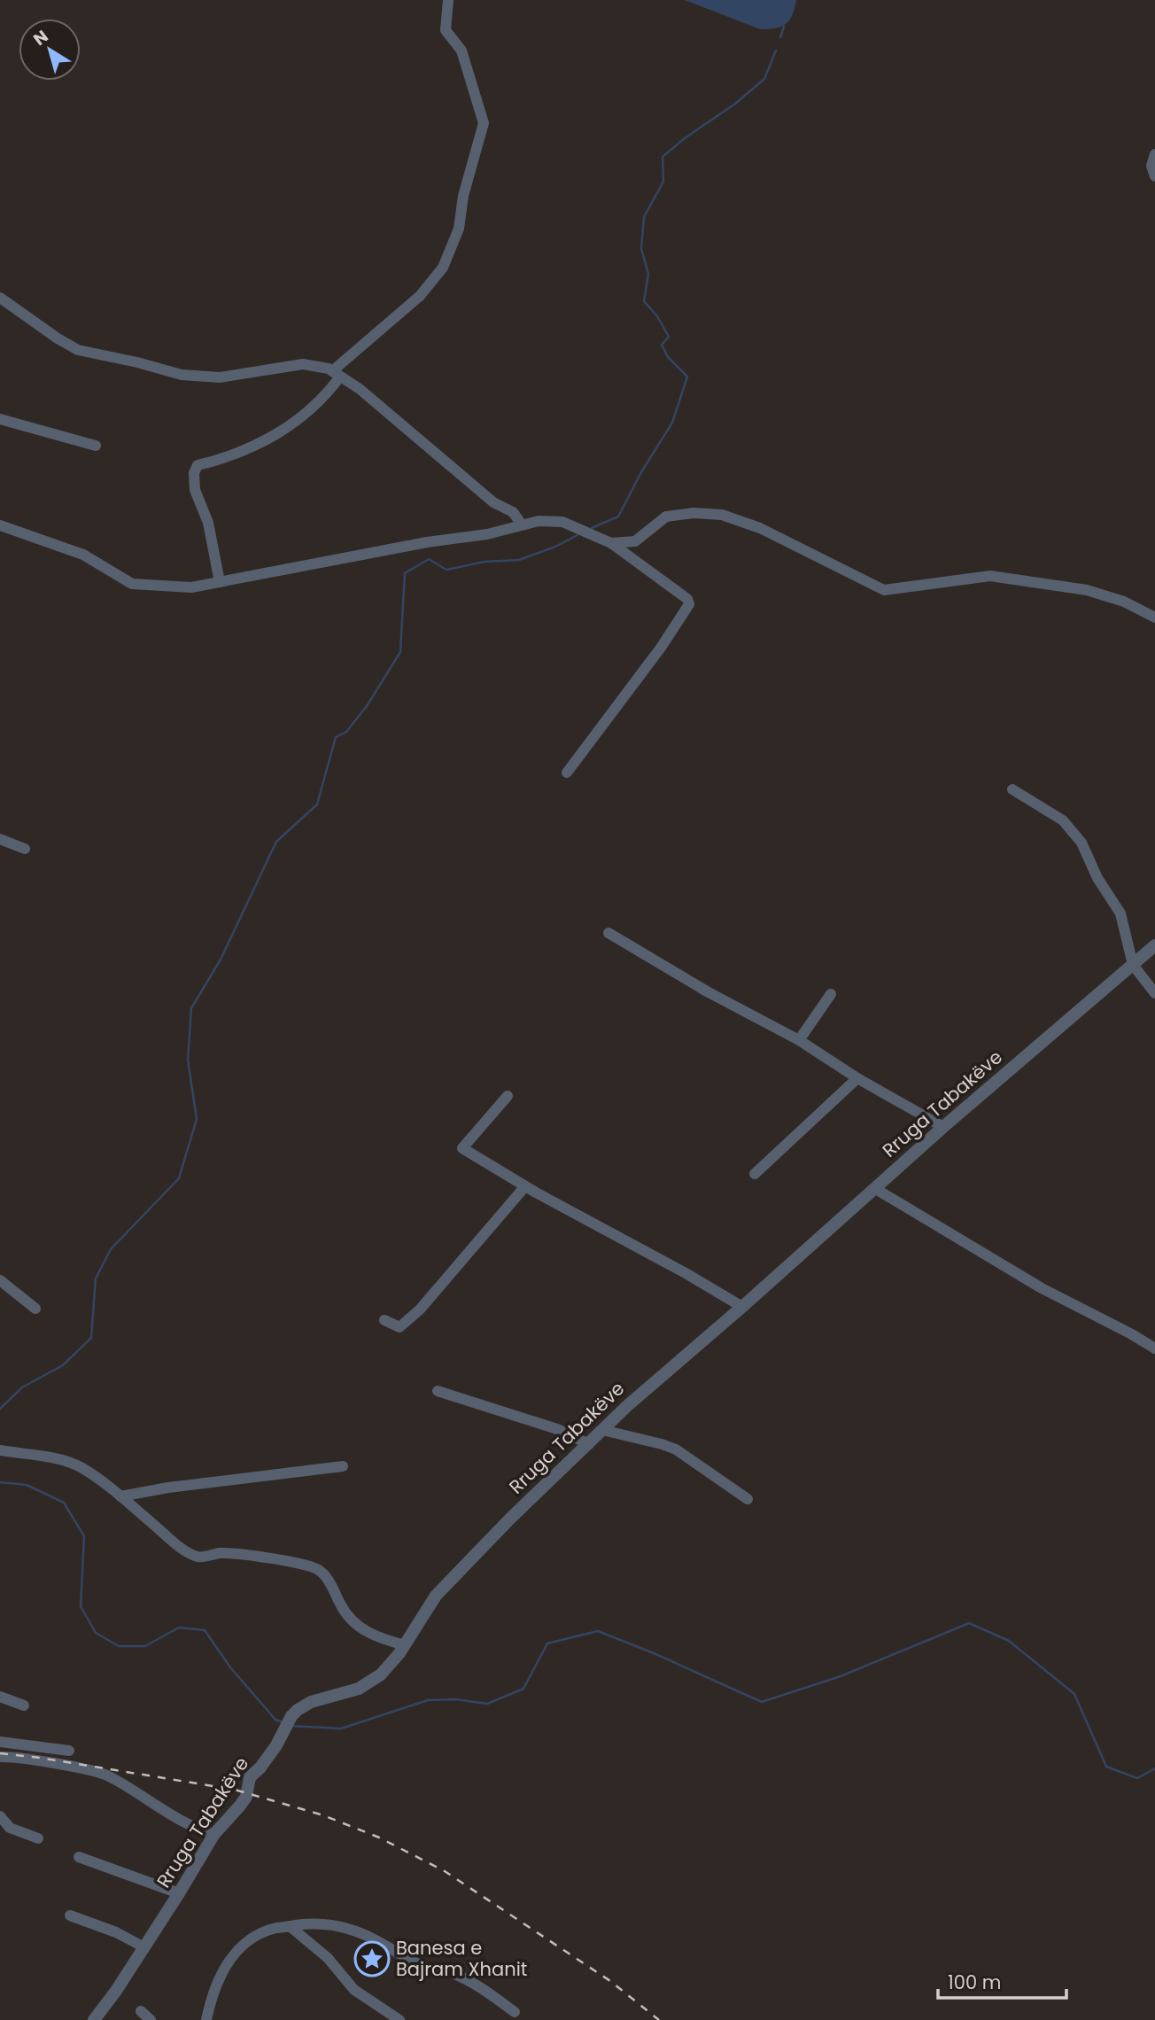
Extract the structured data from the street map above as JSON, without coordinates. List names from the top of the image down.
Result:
{
  "streets": {
    "street": ["Rruga Tabakëve"]
  },
  "places": {
    "place": ["Banesa e Bajram Xhanit"]
  },
  "scale_bar": "100 m",
  "north": "top left"
}
